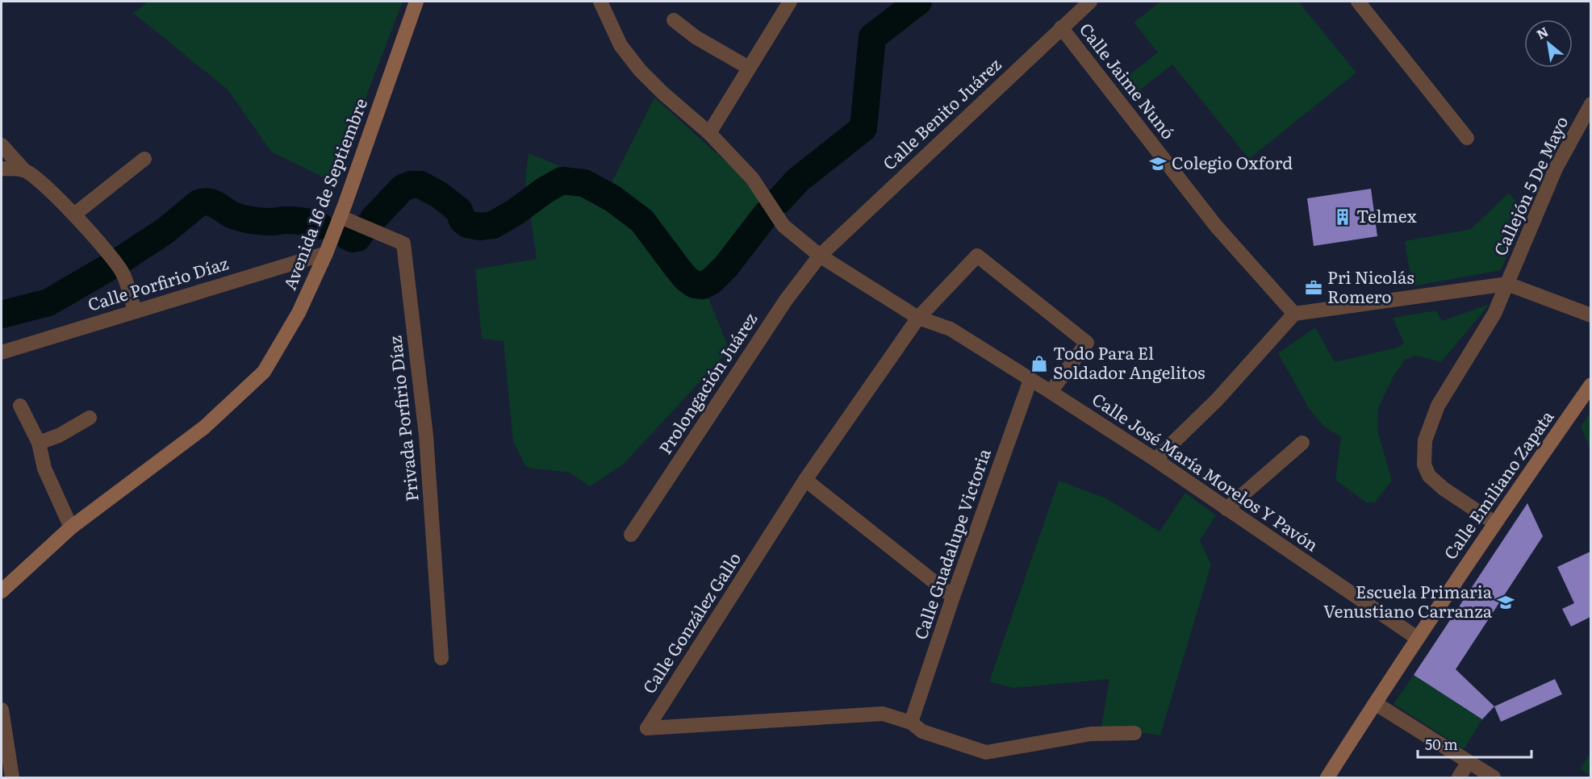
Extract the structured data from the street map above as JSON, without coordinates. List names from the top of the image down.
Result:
{
  "streets": {
    "main road": ["Avenida 16 de Septiembre", "Calle Emiliano Zapata"],
    "street": [
      "Calle Jaime Nunó",
      "Calle Benito Juárez",
      "Callejón 5 De Mayo",
      "Calle Porfirio Díaz",
      "Prolongación Juárez",
      "Privada Porfirio Díaz",
      "Calle José María Morelos Y Pavón",
      "Calle Guadalupe Victoria",
      "Calle González Gallo"
    ]
  },
  "crossings": [
    ["Calle Jaime Nunó", "Calle Benito Juárez"],
    ["Calle Benito Juárez", "Prolongación Juárez"],
    ["Calle Benito Juárez", "Calle José María Morelos Y Pavón"],
    ["Callejón 5 De Mayo", "Calle Emiliano Zapata"],
    ["Avenida 16 de Septiembre", "Calle Porfirio Díaz"],
    ["Avenida 16 de Septiembre", "Privada Porfirio Díaz"],
    ["Prolongación Juárez", "Calle José María Morelos Y Pavón"],
    ["Calle José María Morelos Y Pavón", "Calle Emiliano Zapata"],
    ["Calle José María Morelos Y Pavón", "Calle Guadalupe Victoria"],
    ["Calle José María Morelos Y Pavón", "Calle González Gallo"],
    ["Calle Guadalupe Victoria", "Calle González Gallo"]
  ],
  "places": {
    "school or university": ["Colegio Oxford", "Escuela Primaria Venustiano Carranza"],
    "building": ["Telmex"],
    "office": ["Pri Nicolás Romero"],
    "shop": ["Todo Para El Soldador Angelitos"]
  },
  "scale_bar": "50 m",
  "north": "top left"
}
